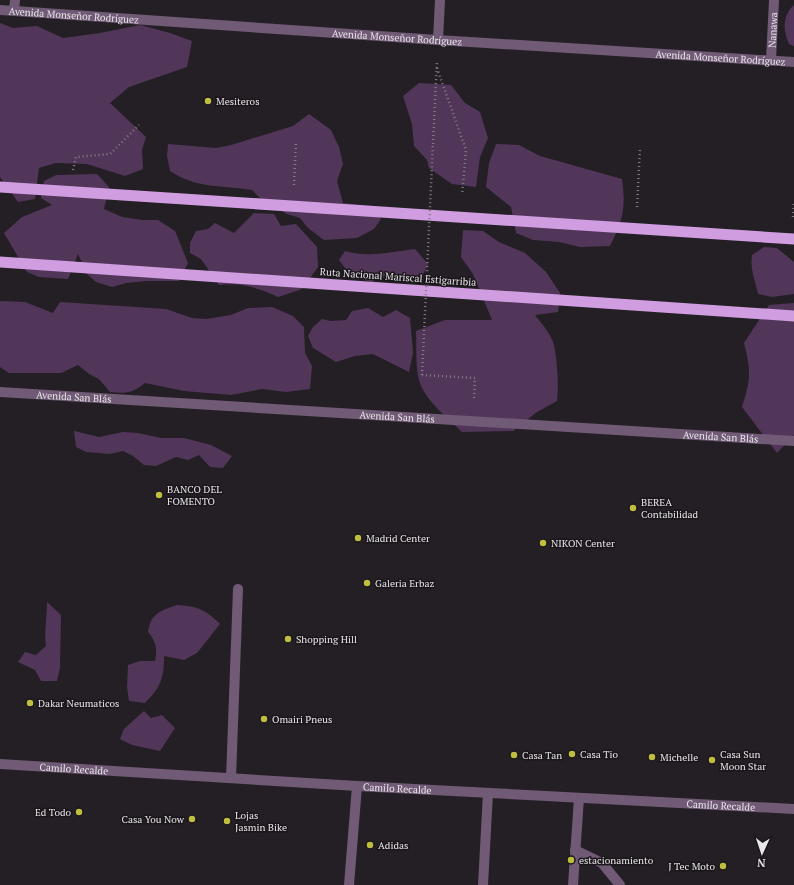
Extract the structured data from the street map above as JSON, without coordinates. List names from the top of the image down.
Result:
{
  "streets": {
    "highway": ["Ruta Nacional Mariscal Estigarribia"],
    "street": [
      "Avenida Monseñor Rodríguez",
      "Nanawa",
      "Avenida San Blás",
      "Camilo Recalde"
    ]
  },
  "crossings": [
    ["Avenida Monseñor Rodríguez", "Nanawa"]
  ],
  "places": [
    "Mesiteros",
    "BANCO DEL FOMENTO",
    "BEREA Contabilidad",
    "Madrid Center",
    "NIKON Center",
    "Galeria Erbaz",
    "Shopping Hill",
    "Dakar Neumaticos",
    "Omairi Pneus",
    "Casa Tio",
    "Casa Tan",
    "Michelle",
    "Casa Sun Moon Star",
    "Ed Todo",
    "Casa You Now",
    "Lojas Jasmin Bike",
    "Adidas",
    "estacionamiento",
    "J Tec Moto"
  ],
  "north": "bottom"
}
